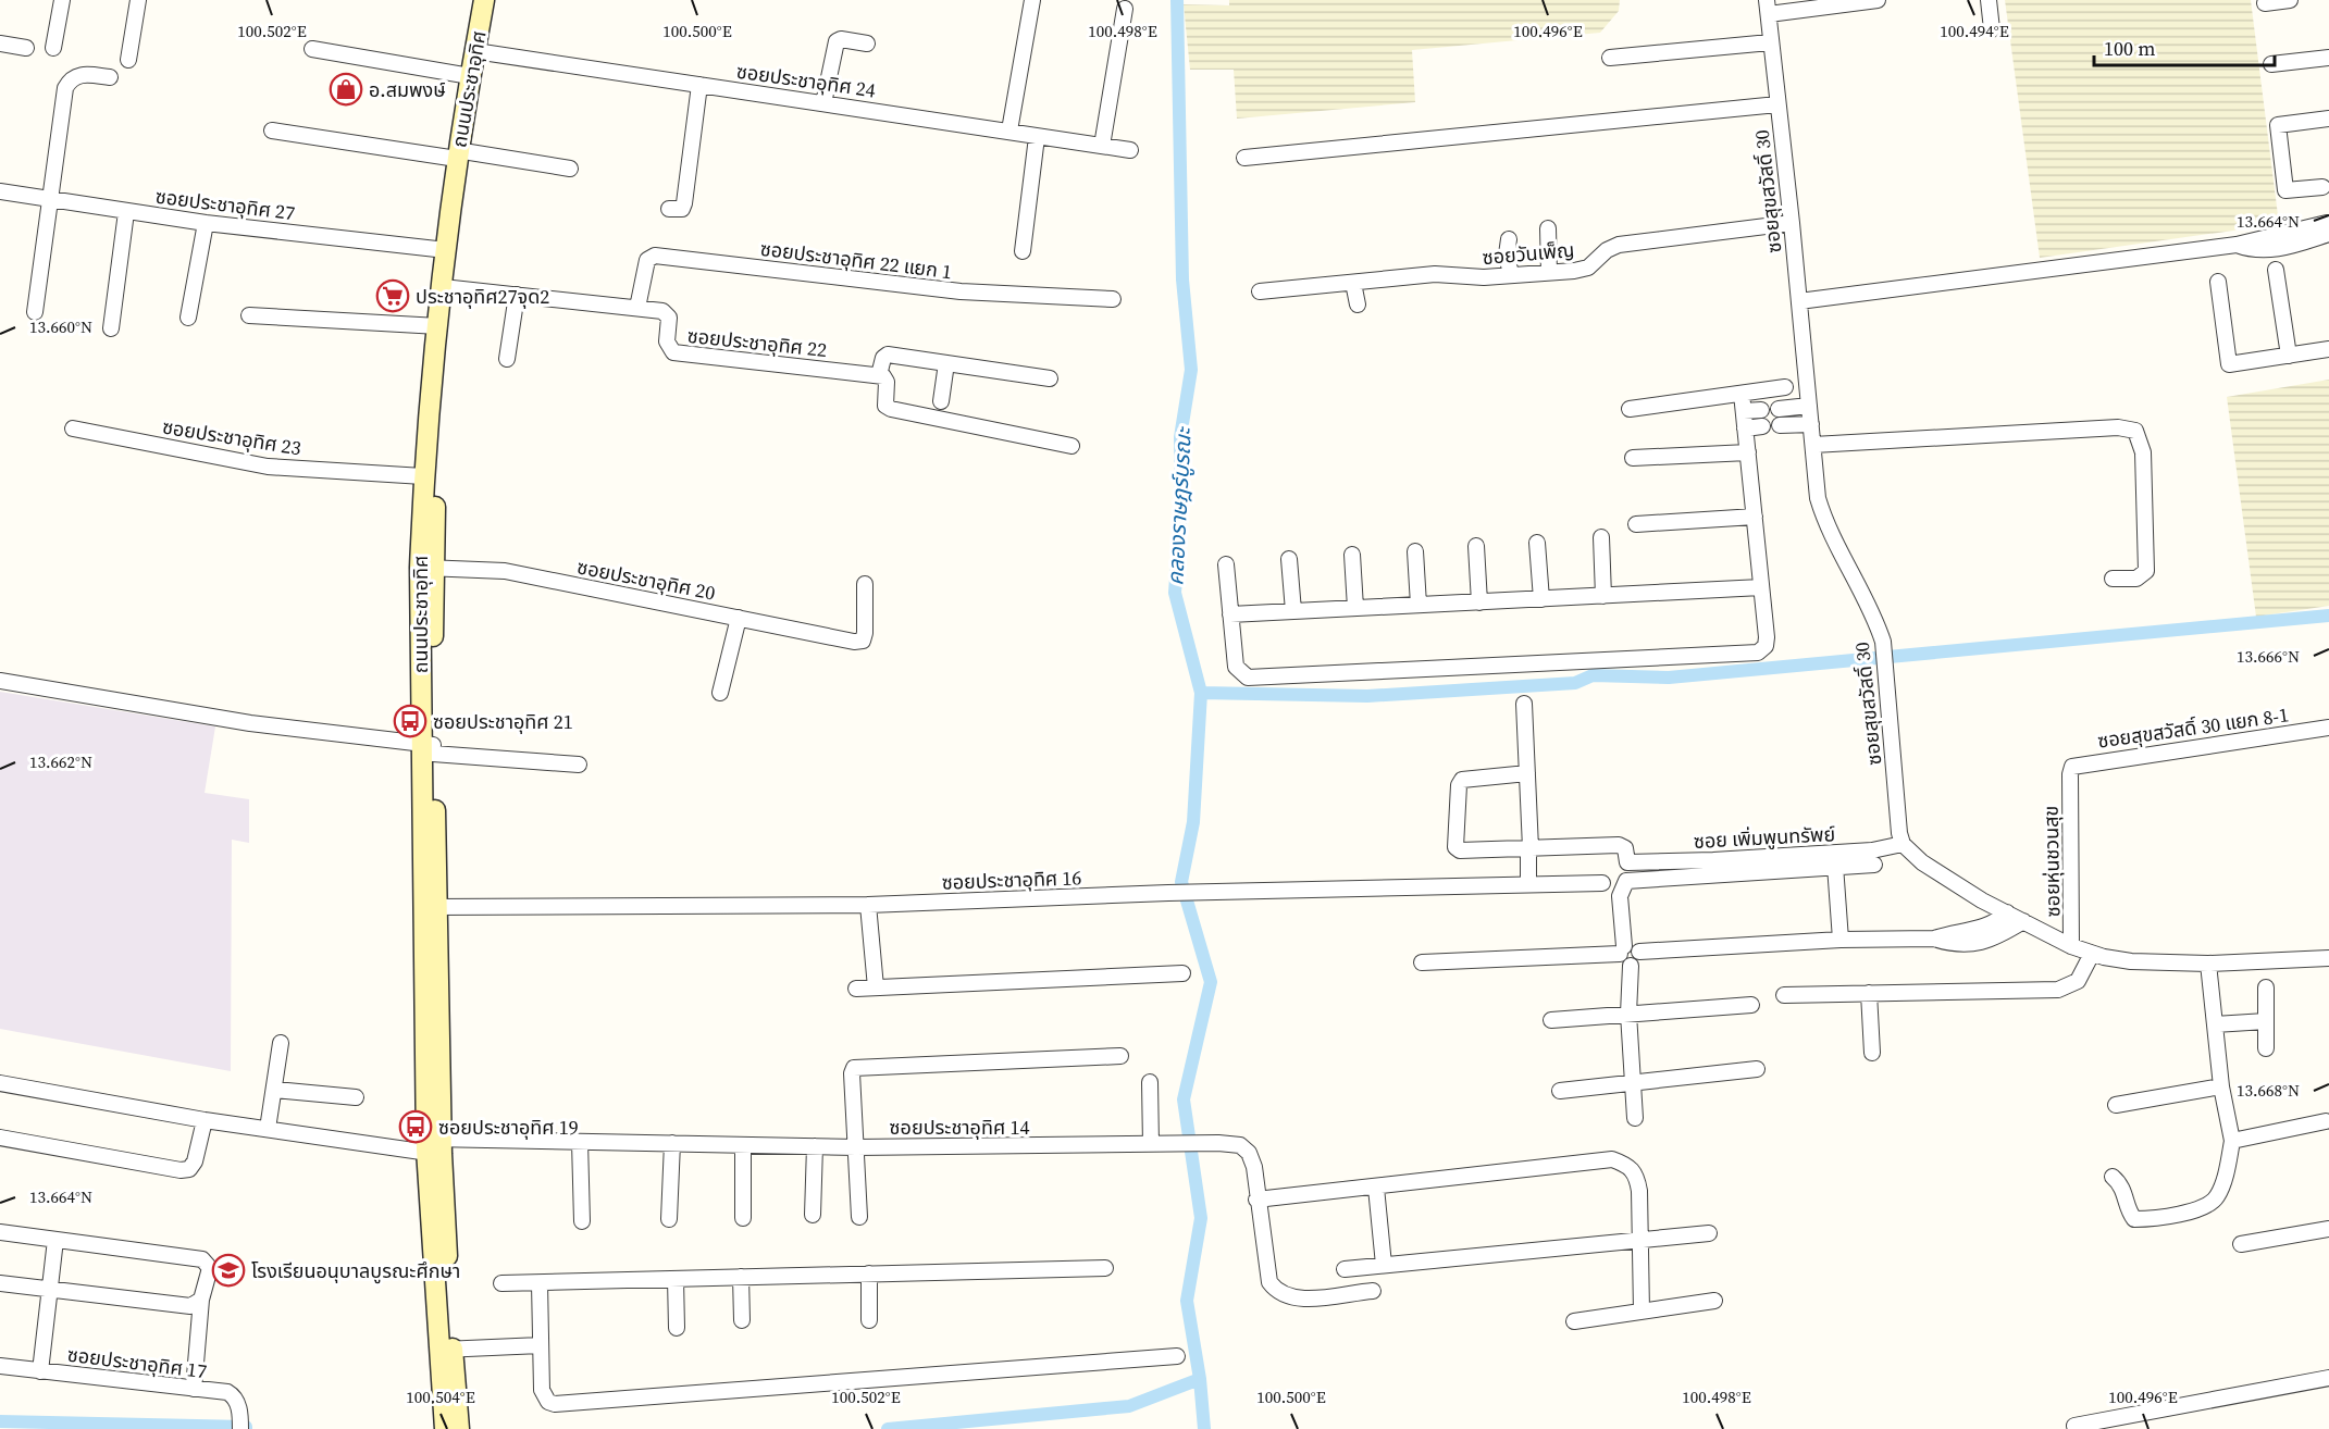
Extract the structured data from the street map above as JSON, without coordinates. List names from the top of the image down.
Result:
{
  "streets": {
    "main road": ["ถนนประชาอุทิศ"],
    "street": [
      "ซอยประชาอุทิศ 24",
      "ซอยสุขสวัสดิ์ 30",
      "ซอยประชาอุทิศ 27",
      "ซอยวันเพ็ญ",
      "ซอยประชาอุทิศ 22 แยก 1",
      "ซอยประชาอุทิศ 22",
      "ซอยประชาอุทิศ 23",
      "ซอยประชาอุทิศ 20",
      "ซอยสุขสวัสดิ์ 30 แยก 8-1",
      "ซอย เพิ่มพูนทรัพย์",
      "ซอยหุ่นชวนสุข",
      "ซอยประชาอุทิศ 16",
      "ซอยประชาอุทิศ 14",
      "ซอยประชาอุทิศ 17"
    ]
  },
  "crossings": [
    ["ซอยประชาอุทิศ 24", "ถนนประชาอุทิศ"],
    ["ถนนประชาอุทิศ", "ซอยประชาอุทิศ 27"],
    ["ถนนประชาอุทิศ", "ซอยประชาอุทิศ 22"],
    ["ถนนประชาอุทิศ", "ซอยประชาอุทิศ 23"],
    ["ถนนประชาอุทิศ", "ซอยประชาอุทิศ 20"],
    ["ถนนประชาอุทิศ", "ซอยประชาอุทิศ 16"],
    ["ถนนประชาอุทิศ", "ซอยประชาอุทิศ 14"],
    ["ซอยสุขสวัสดิ์ 30", "ซอยวันเพ็ญ"],
    ["ซอยสุขสวัสดิ์ 30", "ซอย เพิ่มพูนทรัพย์"],
    ["ซอยประชาอุทิศ 22 แยก 1", "ซอยประชาอุทิศ 22"],
    ["ซอยสุขสวัสดิ์ 30 แยก 8-1", "ซอยหุ่นชวนสุข"]
  ],
  "water": ["คลองราษฎร์บูรณะ"],
  "places": {
    "shop": ["อ.สมพงษ์"],
    "supermarket": ["ประชาอุทิศ27จุด2"],
    "bus stop": ["ซอยประชาอุทิศ 21", "ซอยประชาอุทิศ 19"],
    "school or university": ["โรงเรียนอนุบาลบูรณะศึกษา"]
  },
  "scale_bar": "100 m",
  "coordinates": [
    "100.502°E",
    "100.500°E",
    "100.498°E",
    "100.496°E",
    "100.494°E",
    "13.664°N",
    "13.660°N",
    "13.666°N",
    "13.662°N",
    "13.668°N",
    "100.504°E"
  ]
}
